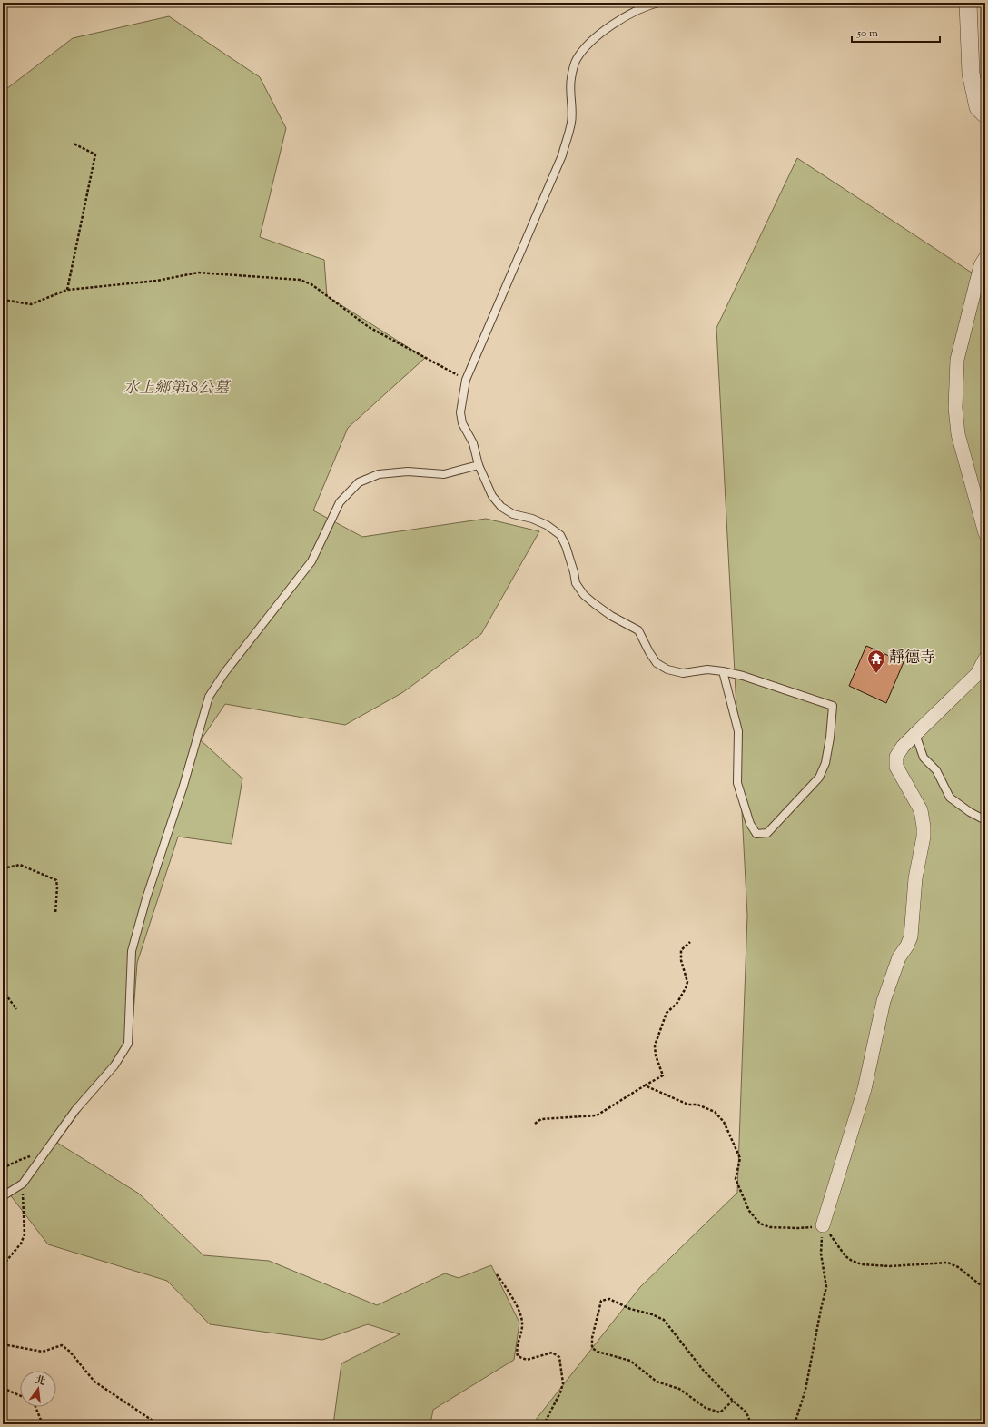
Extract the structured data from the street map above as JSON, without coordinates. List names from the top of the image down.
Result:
{
  "parks": ["水上鄉第18公墓"],
  "places": {
    "temple": ["靜德寺"]
  },
  "scale_bar": "50 m",
  "north": "top"
}
